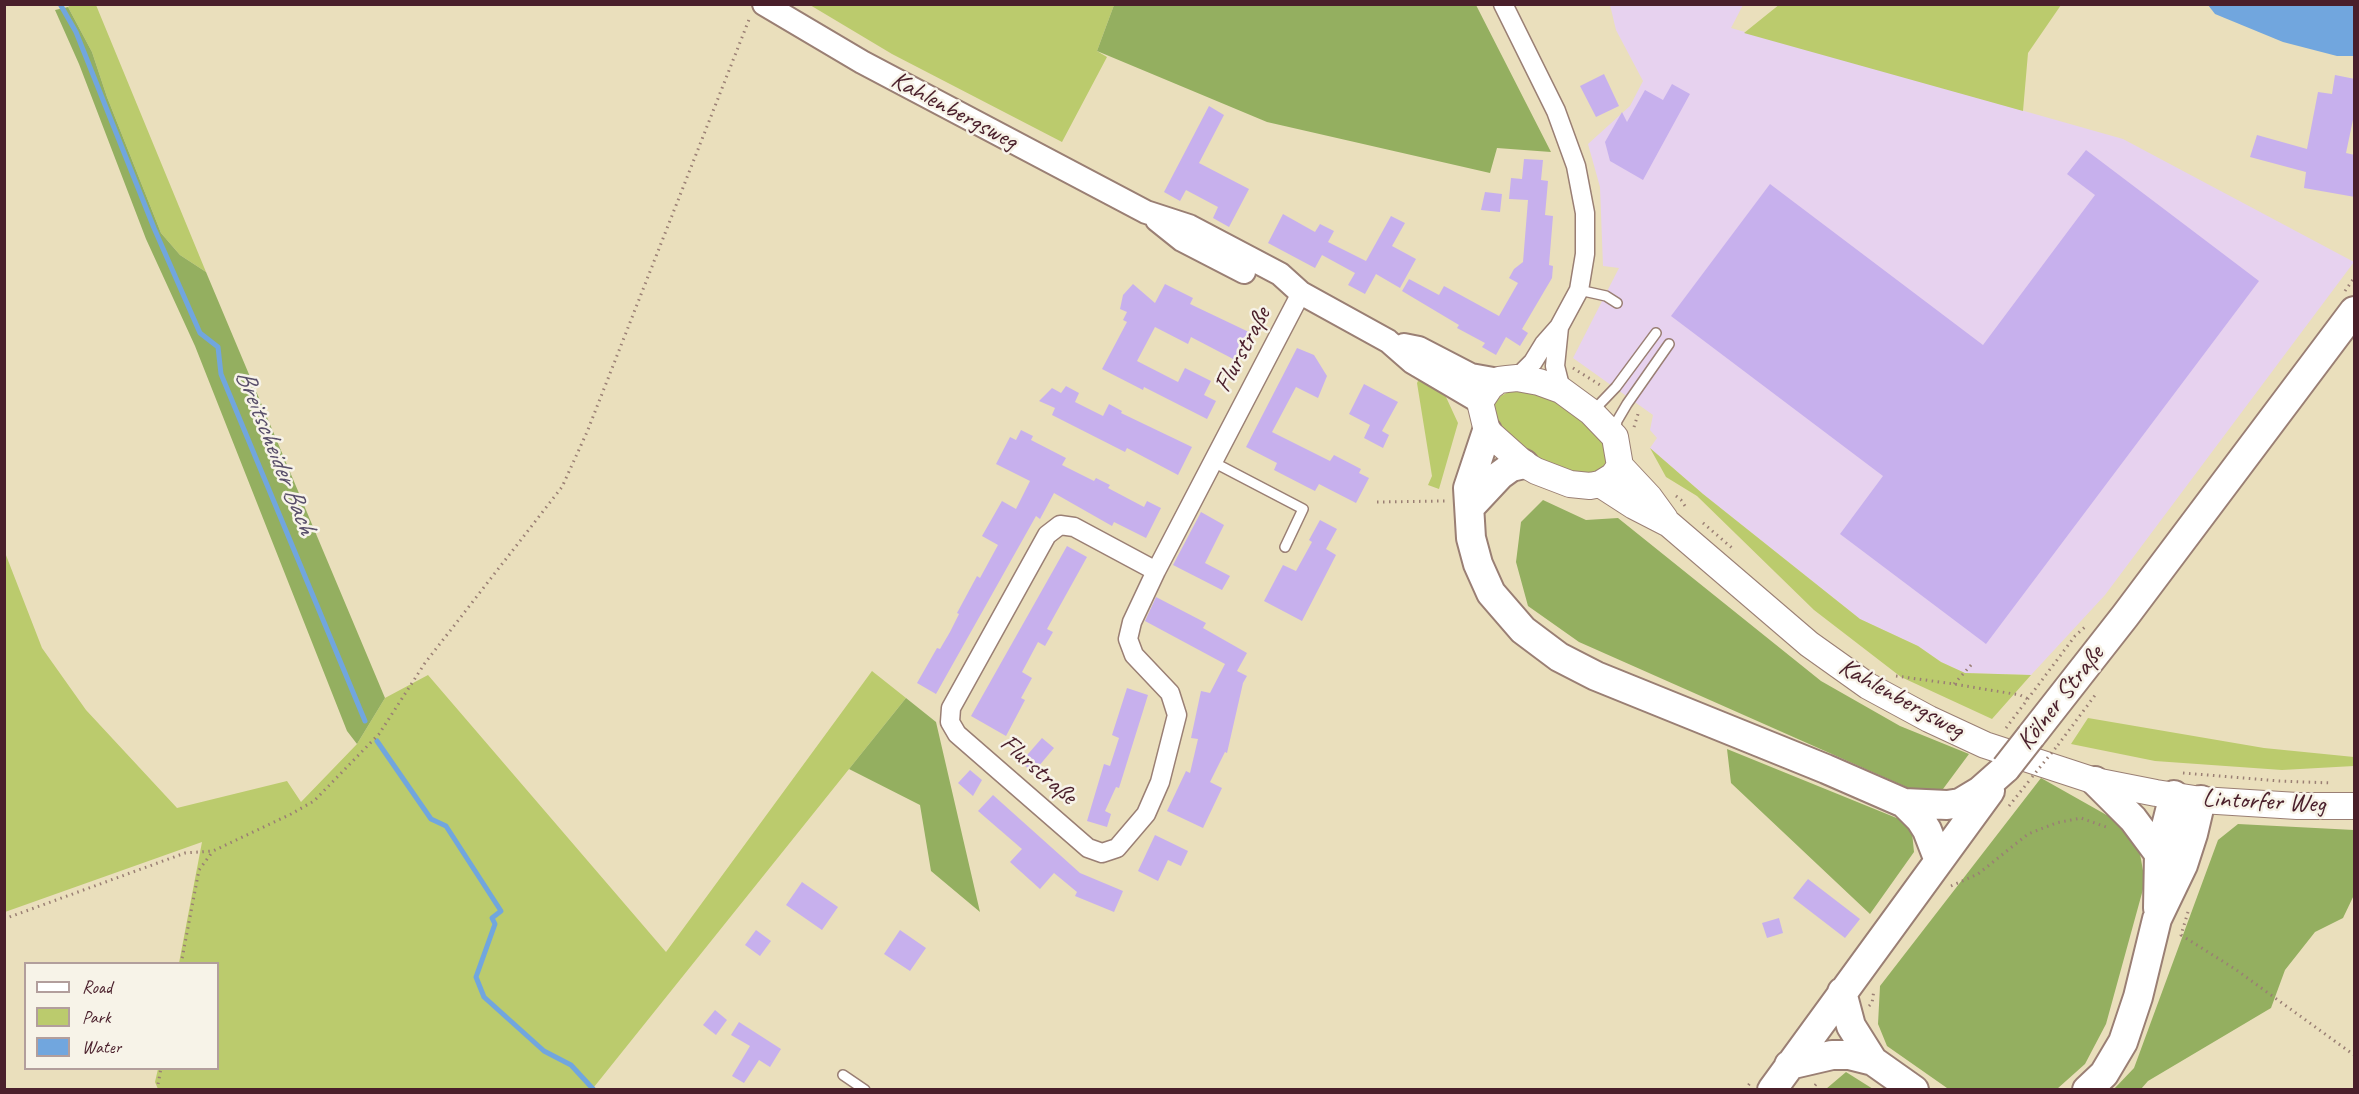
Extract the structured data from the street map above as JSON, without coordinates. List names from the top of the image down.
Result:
{
  "streets": {
    "main road": ["Kahlenbergsweg", "Kölner Straße", "Lintorfer Weg"],
    "street": ["Flurstraße"]
  },
  "crossings": [
    ["Kahlenbergsweg", "Flurstraße"],
    ["Kahlenbergsweg", "Lintorfer Weg"]
  ],
  "water": ["Breitscheider Bach"],
  "legend": ["Road", "Park", "Water"]
}
